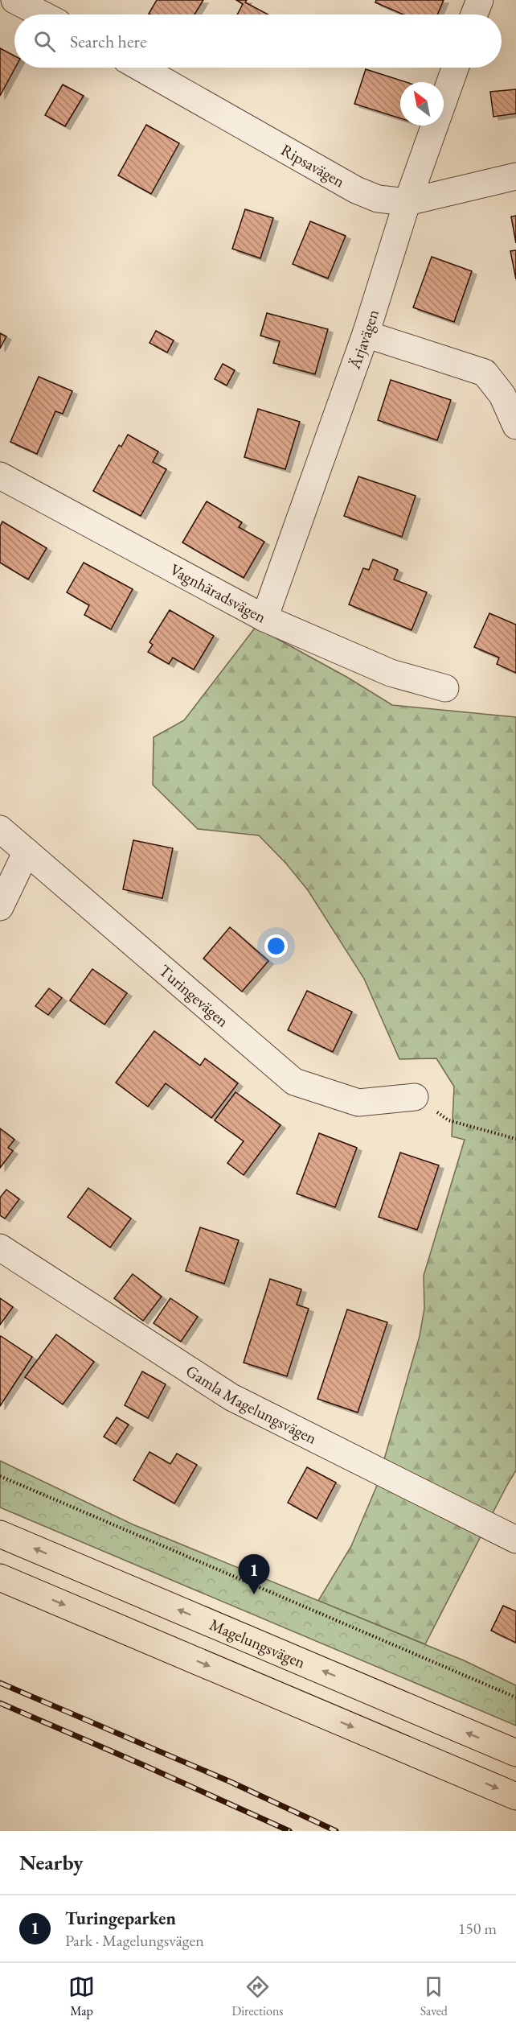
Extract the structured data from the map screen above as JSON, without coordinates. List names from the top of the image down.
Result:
{
  "streets": {
    "main road": ["Magelungsvägen"],
    "street": [
      "Ripsavägen",
      "Ärjavägen",
      "Vagnhäradsvägen",
      "Turingevägen",
      "Gamla Magelungsvägen"
    ]
  },
  "crossings": [
    ["Ripsavägen", "Ärjavägen"],
    ["Ärjavägen", "Vagnhäradsvägen"]
  ],
  "north": "top left",
  "page": {
    "search": "Search here",
    "pins": "1",
    "heading": "Nearby",
    "list": [
      {
        "mark": "1",
        "name": "Turingeparken",
        "note": "Park · Magelungsvägen",
        "value": "150 m"
      }
    ],
    "nav": ["Map", "Directions", "Saved"]
  }
}
